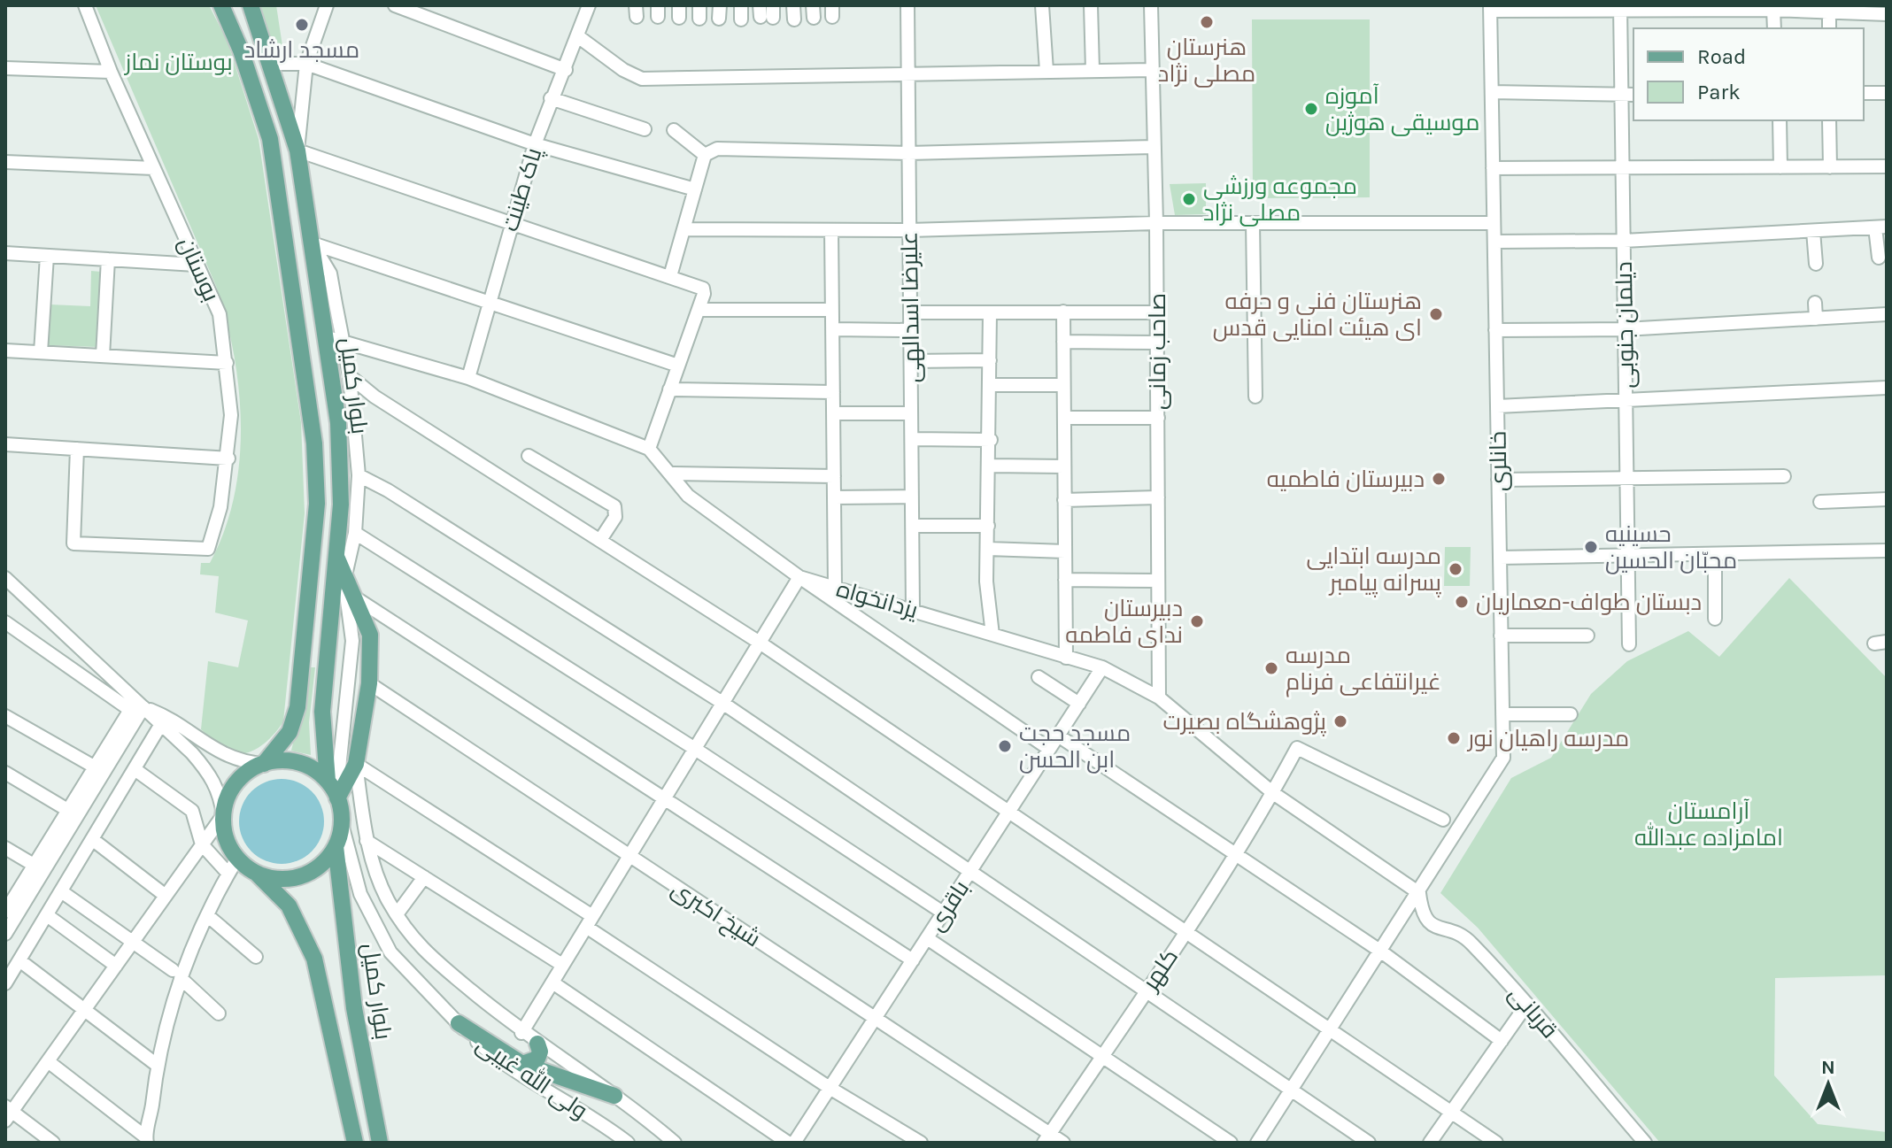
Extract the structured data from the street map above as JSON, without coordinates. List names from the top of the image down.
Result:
{
  "streets": {
    "main road": ["بلوار کمیل"],
    "street": [
      "پاک طینت",
      "بوستان",
      "علیرضا اسدالهی",
      "دیلمان جنوبی",
      "صاحب زمانی",
      "خانلری",
      "یزدانخواه",
      "باقری",
      "شیخ اکبری",
      "کلهر",
      "قربانی",
      "ولی الله غیبی"
    ]
  },
  "crossings": [
    ["پاک طینت", "یزدانخواه"],
    ["علیرضا اسدالهی", "یزدانخواه"],
    ["صاحب زمانی", "یزدانخواه"],
    ["بلوار کمیل", "یزدانخواه"],
    ["بلوار کمیل", "ولی الله غیبی"],
    ["خانلری", "یزدانخواه"],
    ["خانلری", "قربانی"],
    ["یزدانخواه", "باقری"],
    ["یزدانخواه", "کلهر"],
    ["یزدانخواه", "قربانی"],
    ["باقری", "شیخ اکبری"],
    ["شیخ اکبری", "کلهر"]
  ],
  "parks": ["بوستان نماز", "آرامستان امامزاده عبدالله"],
  "places": [
    "هنرستان مصلی نژاد",
    "مسجد ارشاد",
    "آموزه موسیقی هوژین",
    "مجموعه ورزشی مصلی نژاد",
    "هنرستان فنی و حرفه ای هیئت امنایی قدس",
    "دبیرستان فاطمیه",
    "حسینیه محبّان الحسین",
    "مدرسه ابتدایی پسرانه پیامبر",
    "دبستان طواف-معماریان",
    "دبیرستان ندای فاطمه",
    "مدرسه غیرانتفاعی فرنام",
    "پژوهشگاه بصیرت",
    "مدرسه راهیان نور",
    "مسجد حجت ابن الحسن"
  ],
  "legend": ["Road", "Park"],
  "north": "top"
}
